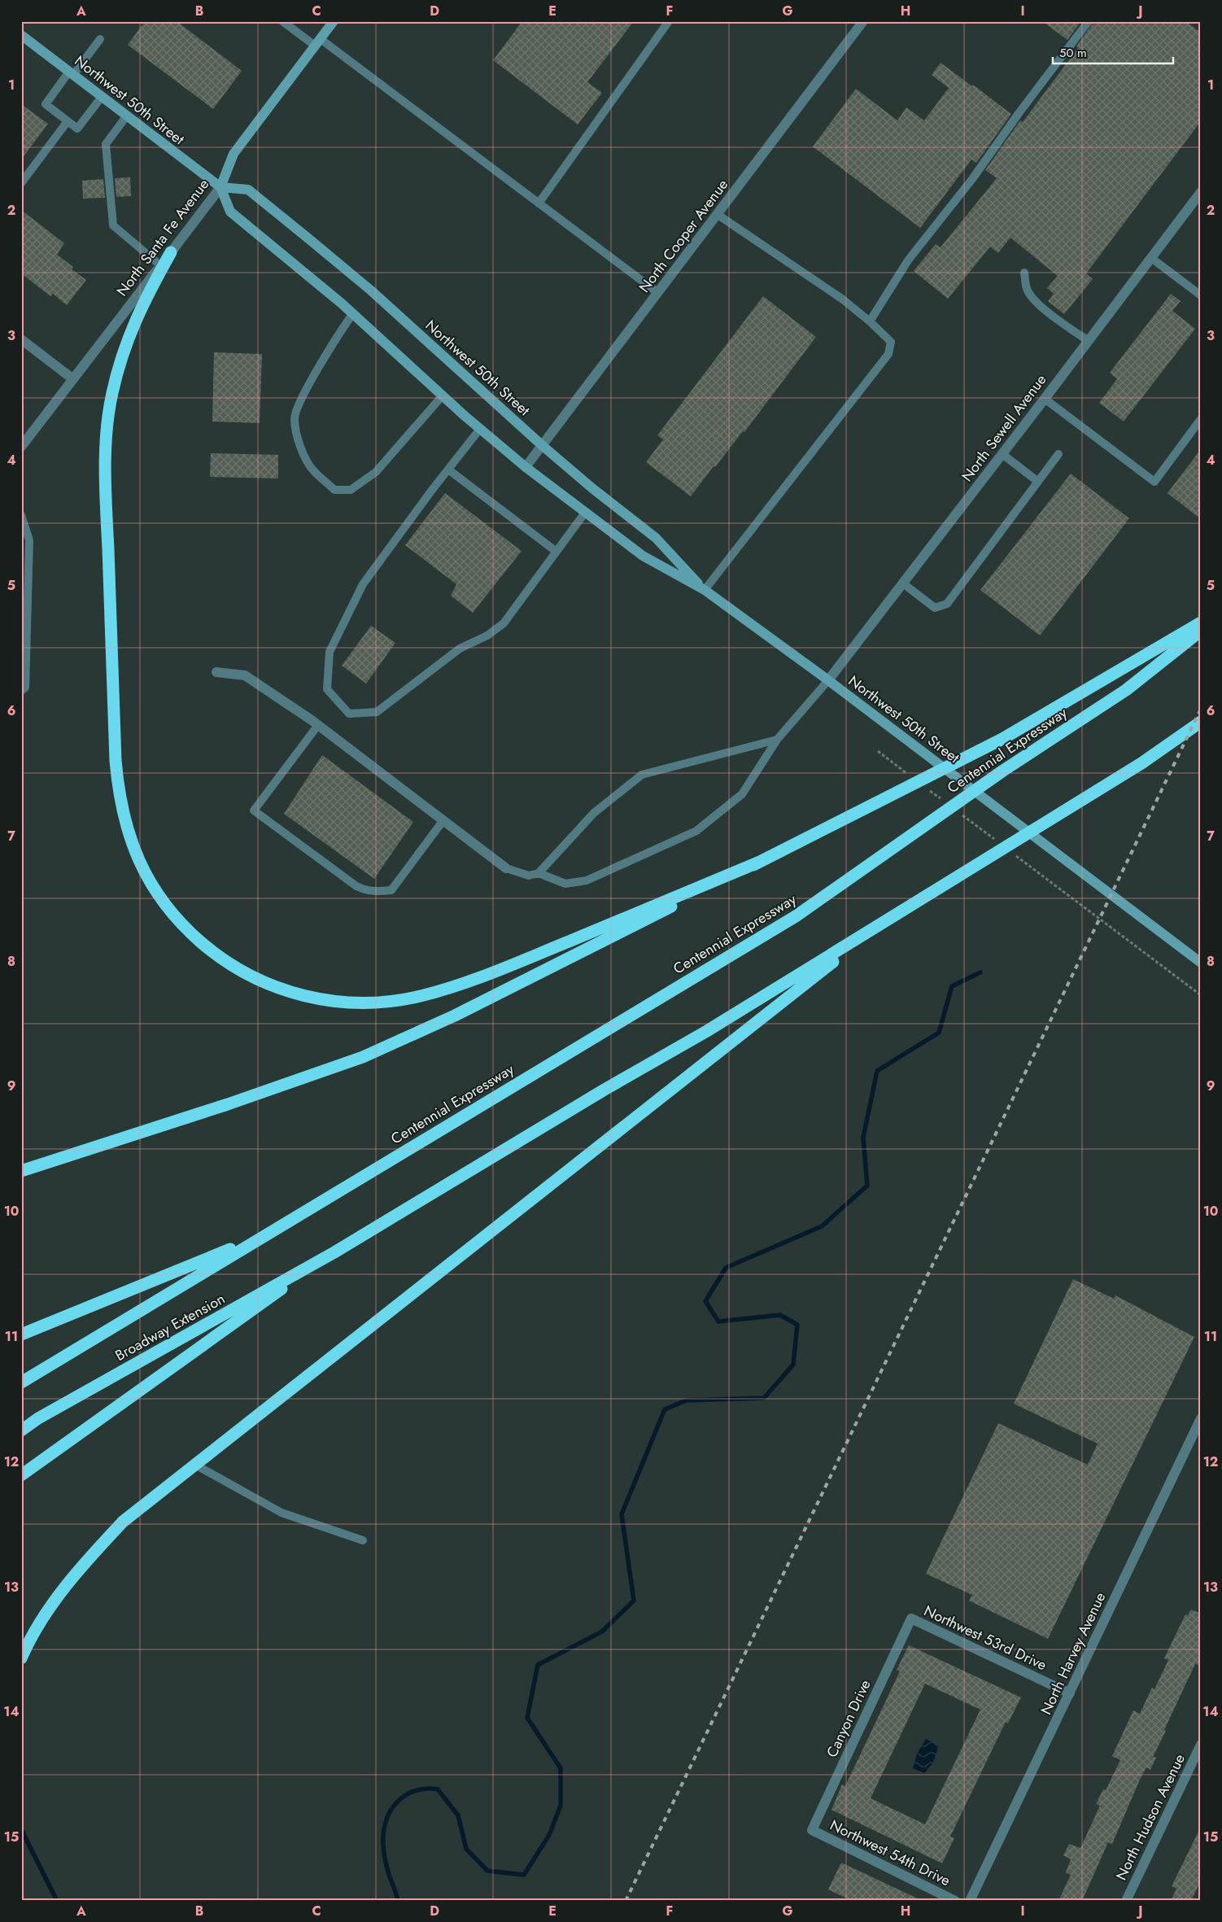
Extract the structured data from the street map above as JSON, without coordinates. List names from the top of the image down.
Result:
{
  "streets": {
    "highway": ["Centennial Expressway", "Broadway Extension"],
    "main road": ["Northwest 50th Street", "North Santa Fe Avenue"],
    "street": [
      "North Cooper Avenue",
      "North Sewell Avenue",
      "Northwest 53rd Drive",
      "North Harvey Avenue",
      "Canyon Drive",
      "North Hudson Avenue",
      "Northwest 54th Drive"
    ]
  },
  "crossings": [
    ["Northwest 50th Street", "North Cooper Avenue"],
    ["Northwest 50th Street", "North Santa Fe Avenue"],
    ["Northwest 50th Street", "North Sewell Avenue"],
    ["Centennial Expressway", "Broadway Extension"],
    ["Northwest 53rd Drive", "North Harvey Avenue"],
    ["Northwest 53rd Drive", "Canyon Drive"],
    ["Canyon Drive", "Northwest 54th Drive"]
  ],
  "scale_bar": "50 m",
  "grid": {
    "columns": [
      "A",
      "B",
      "C",
      "D",
      "E",
      "F",
      "G",
      "H",
      "I",
      "J"
    ],
    "rows": [
      "1",
      "2",
      "3",
      "4",
      "5",
      "6",
      "7",
      "8",
      "9",
      "10",
      "11",
      "12",
      "13",
      "14",
      "15"
    ]
  }
}
